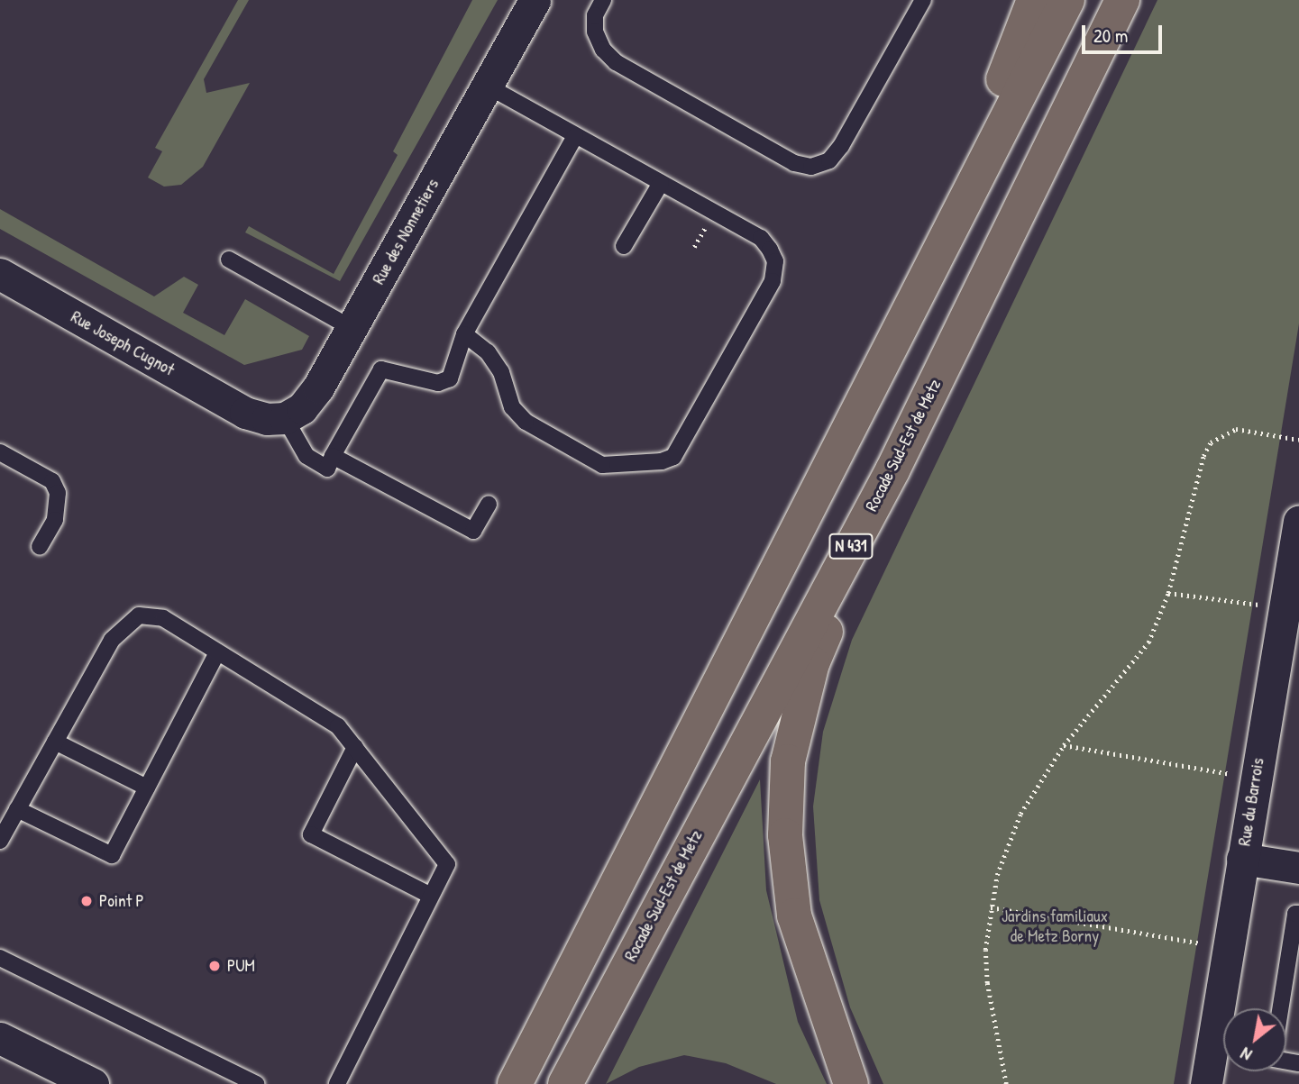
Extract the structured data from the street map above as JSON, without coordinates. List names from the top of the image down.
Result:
{
  "streets": {
    "highway": ["Rocade Sud-Est de Metz", "N 431"],
    "street": ["Rue des Nonnetiers", "Rue Joseph Cugnot", "Rue du Barrois"]
  },
  "crossings": [
    ["Rue des Nonnetiers", "Rue Joseph Cugnot"]
  ],
  "parks": ["Jardins familiaux de Metz Borny"],
  "places": ["Point P", "PUM"],
  "scale_bar": "20 m",
  "north": "bottom left"
}
